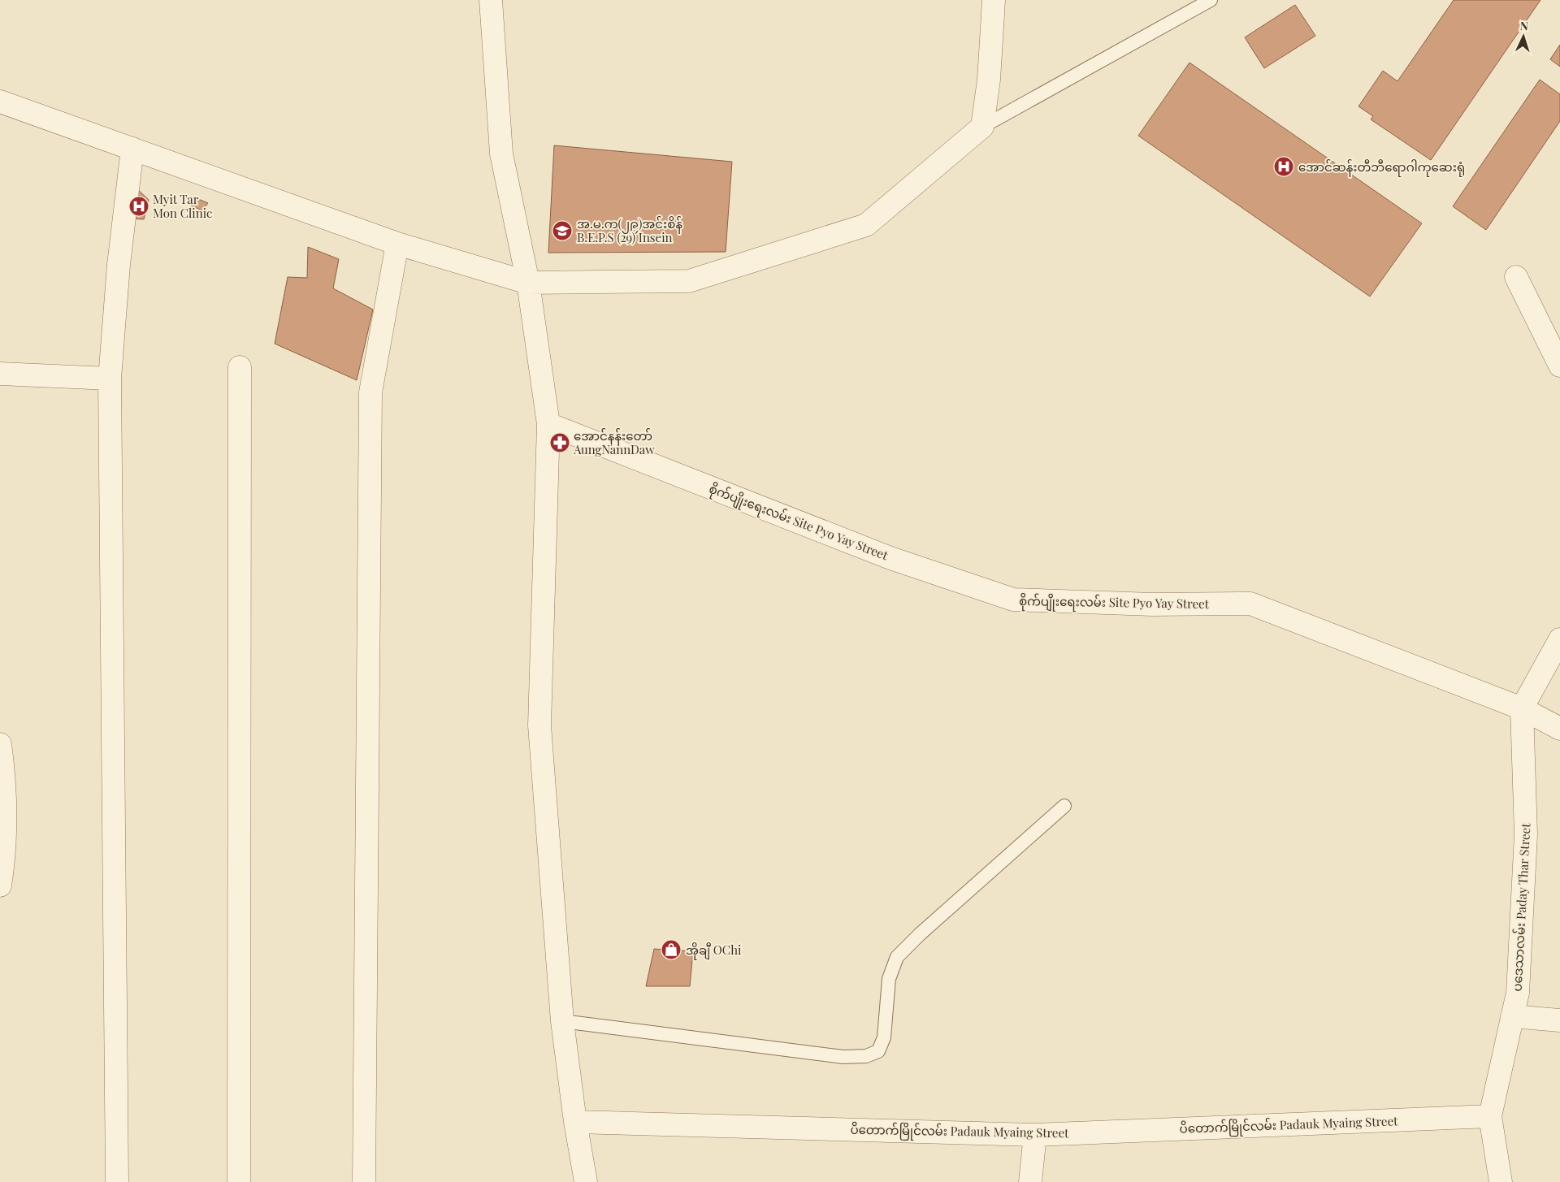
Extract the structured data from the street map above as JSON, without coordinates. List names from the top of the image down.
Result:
{
  "streets": {
    "street": ["စိုက်ပျိုးရေးလမ်း Site Pyo Yay Street", "ပဒေသာလမ်း Paday Thar Street", "ပိတောက်မြိုင်လမ်း Padauk Myaing Street"]
  },
  "crossings": [
    ["စိုက်ပျိုးရေးလမ်း Site Pyo Yay Street", "ပဒေသာလမ်း Paday Thar Street"],
    ["ပဒေသာလမ်း Paday Thar Street", "ပိတောက်မြိုင်လမ်း Padauk Myaing Street"]
  ],
  "places": {
    "hospital": ["အောင်ဆန်းတီဘီရောဂါကုဆေးရုံ", "Myit Tar Mon Clinic"],
    "school or university": ["အ.မ.က(၂၉)အင်းစိန် B.E.P.S (29) Insein"],
    "pharmacy": ["အောင်နန်းတော် AungNannDaw"],
    "shop": ["အိုချီ OChi"]
  },
  "north": "top"
}
